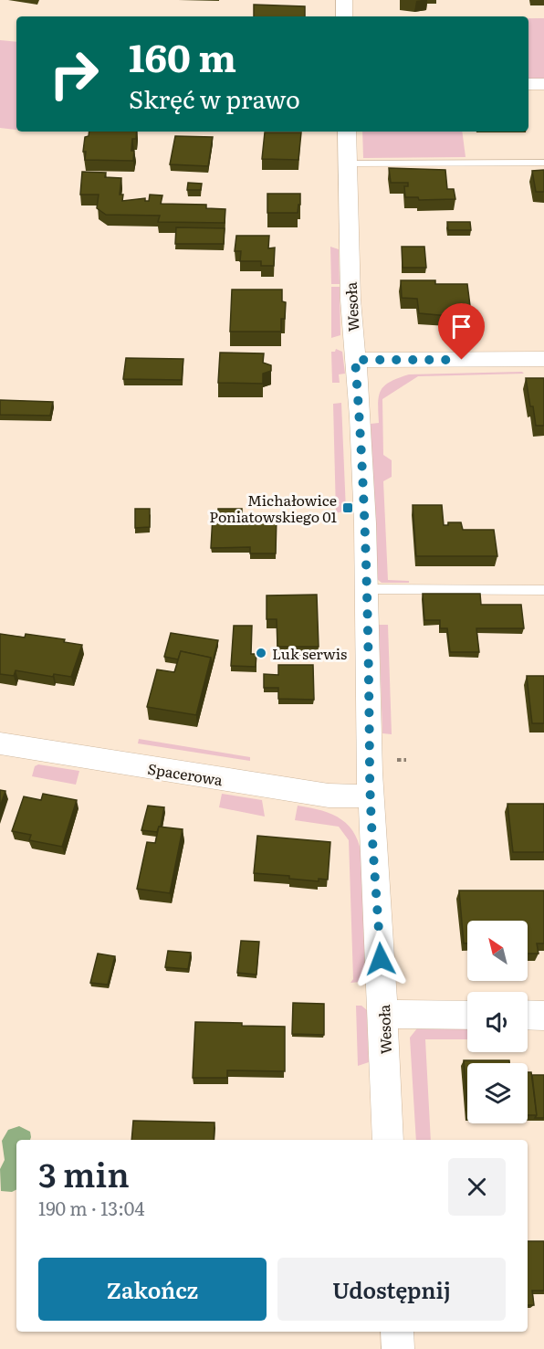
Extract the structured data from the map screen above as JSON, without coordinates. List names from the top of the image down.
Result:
{
  "streets": {
    "street": ["Wesoła", "Spacerowa"]
  },
  "crossings": [
    ["Wesoła", "Spacerowa"]
  ],
  "places": {
    "transit": ["Michałowice Poniatowskiego 01"],
    "other": ["Luk serwis"]
  },
  "north": "top left",
  "page": {
    "turn": ["160 m", "Skręć w prawo"],
    "heading": ["3 min", "190 m · 13:04"],
    "buttons": ["Zakończ", "Udostępnij"]
  }
}
